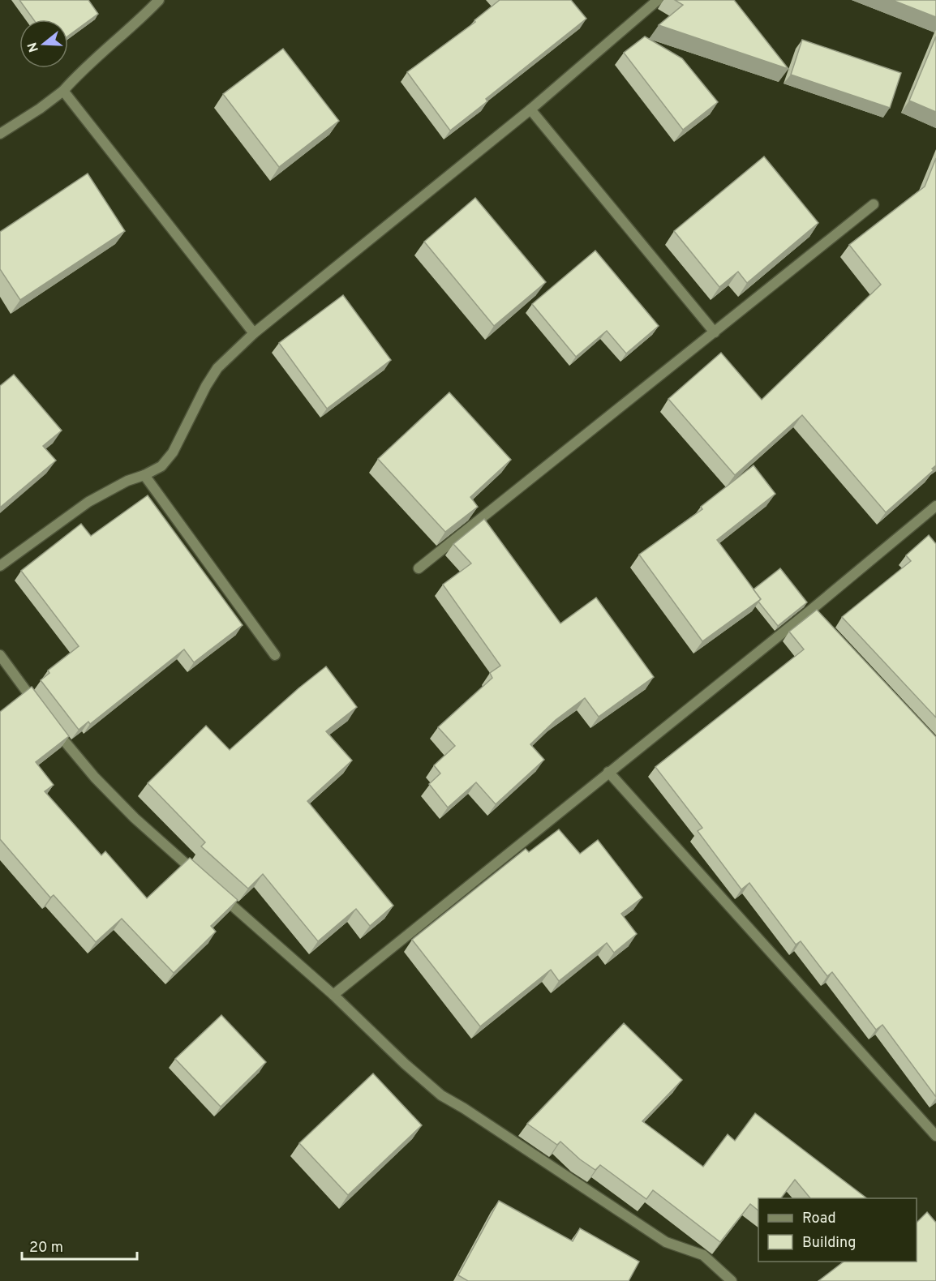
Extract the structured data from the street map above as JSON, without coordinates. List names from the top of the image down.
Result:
{
  "legend": ["Road", "Building"],
  "scale_bar": "20 m",
  "north": "left"
}
